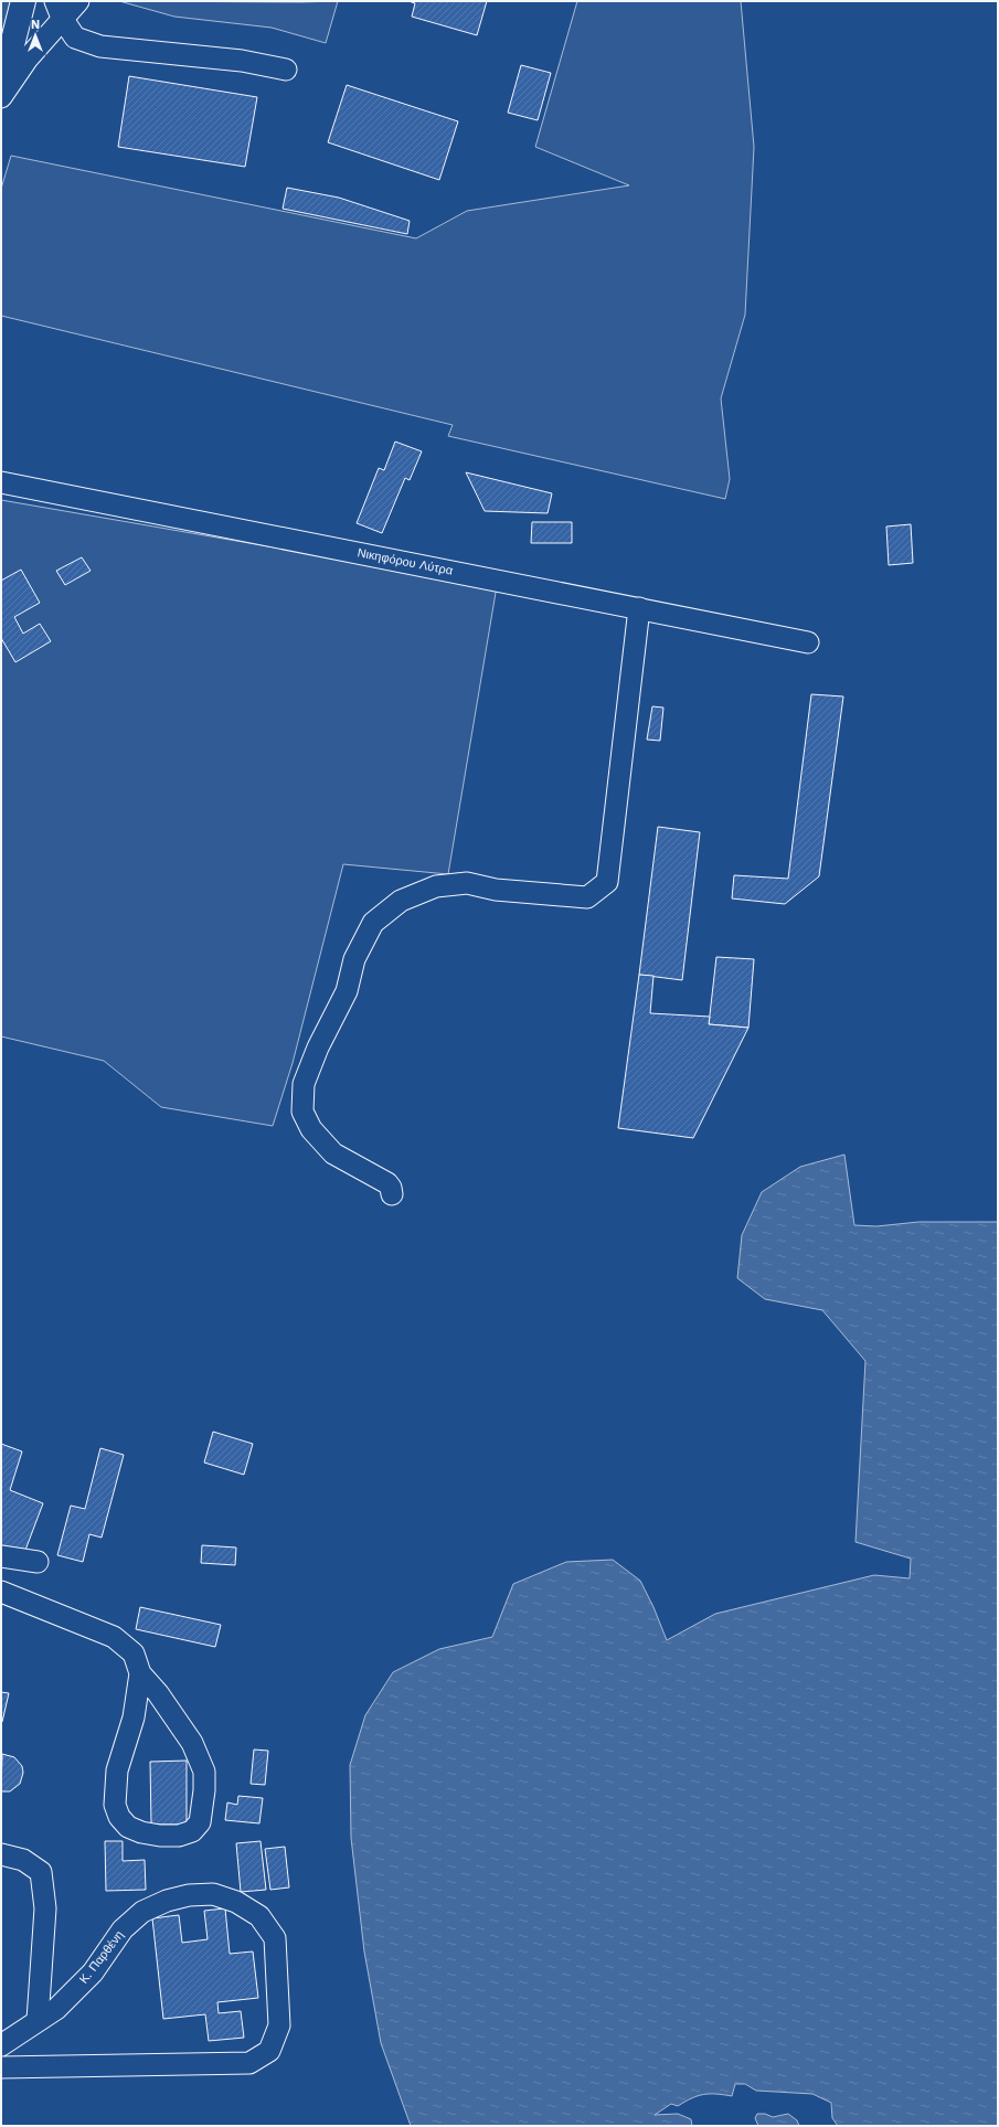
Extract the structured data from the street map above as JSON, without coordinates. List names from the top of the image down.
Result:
{
  "streets": {
    "street": ["Νικηφόρου Λύτρα", "Κ. Παρθένη"]
  },
  "north": "top"
}
